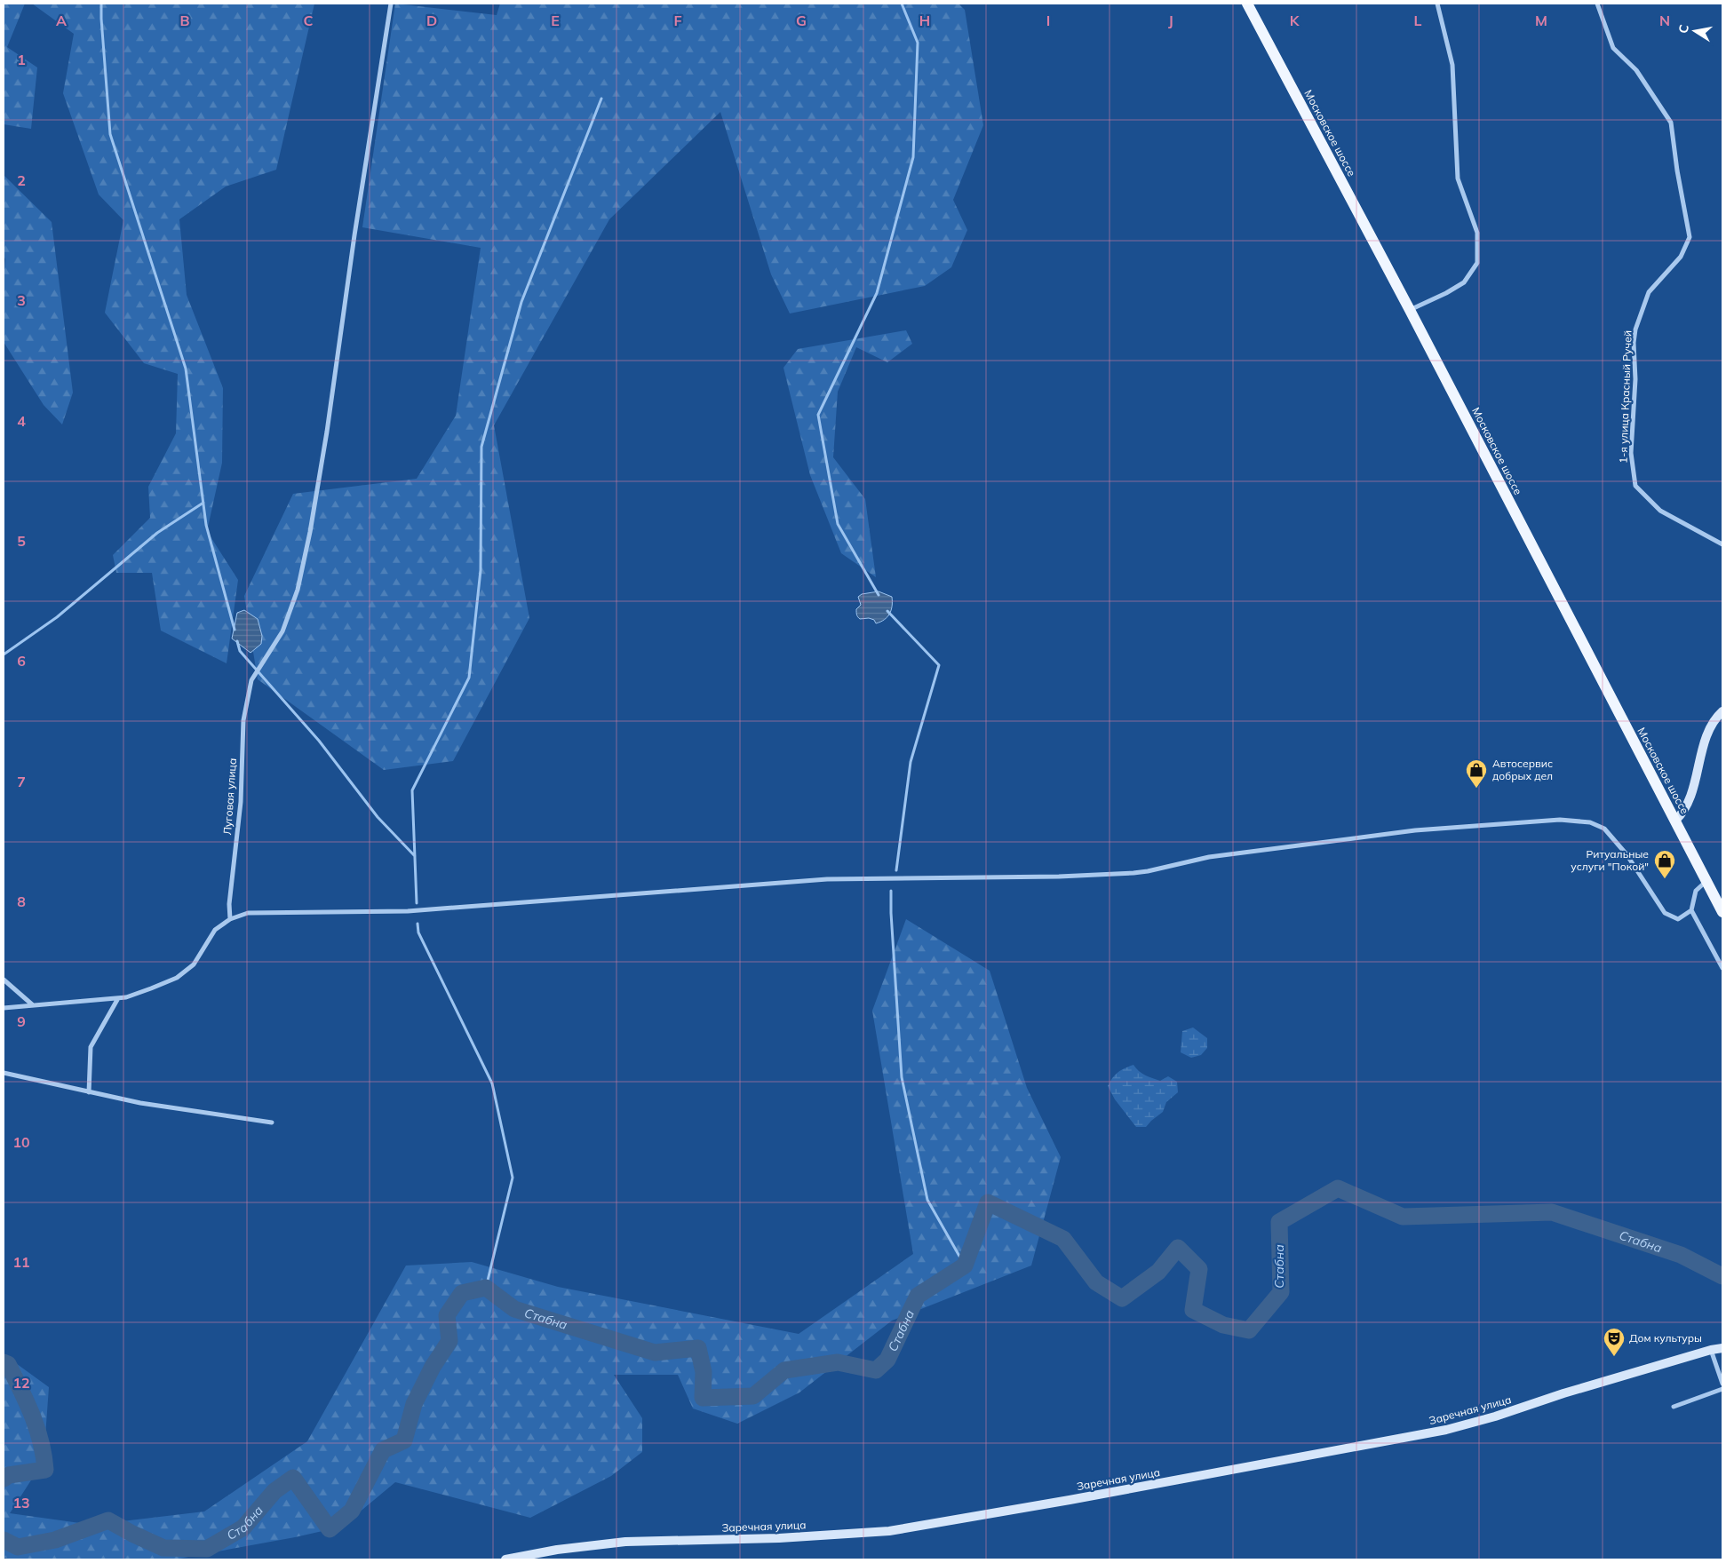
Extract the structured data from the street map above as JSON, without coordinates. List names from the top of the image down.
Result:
{
  "streets": {
    "main road": ["Московское шоссе"],
    "street": ["1-я улица Красный Ручей", "Луговая улица", "Заречная улица"]
  },
  "water": ["Стабна"],
  "places": {
    "shop": ["Автосервис добрых дел", "Ритуальные услуги \"Покой\""],
    "theatre": ["Дом культуры"]
  },
  "north": "left",
  "grid": {
    "columns": [
      "A",
      "B",
      "C",
      "D",
      "E",
      "F",
      "G",
      "H",
      "I",
      "J",
      "K",
      "L",
      "M",
      "N"
    ],
    "rows": [
      "1",
      "2",
      "3",
      "4",
      "5",
      "6",
      "7",
      "8",
      "9",
      "10",
      "11",
      "12",
      "13"
    ]
  }
}
